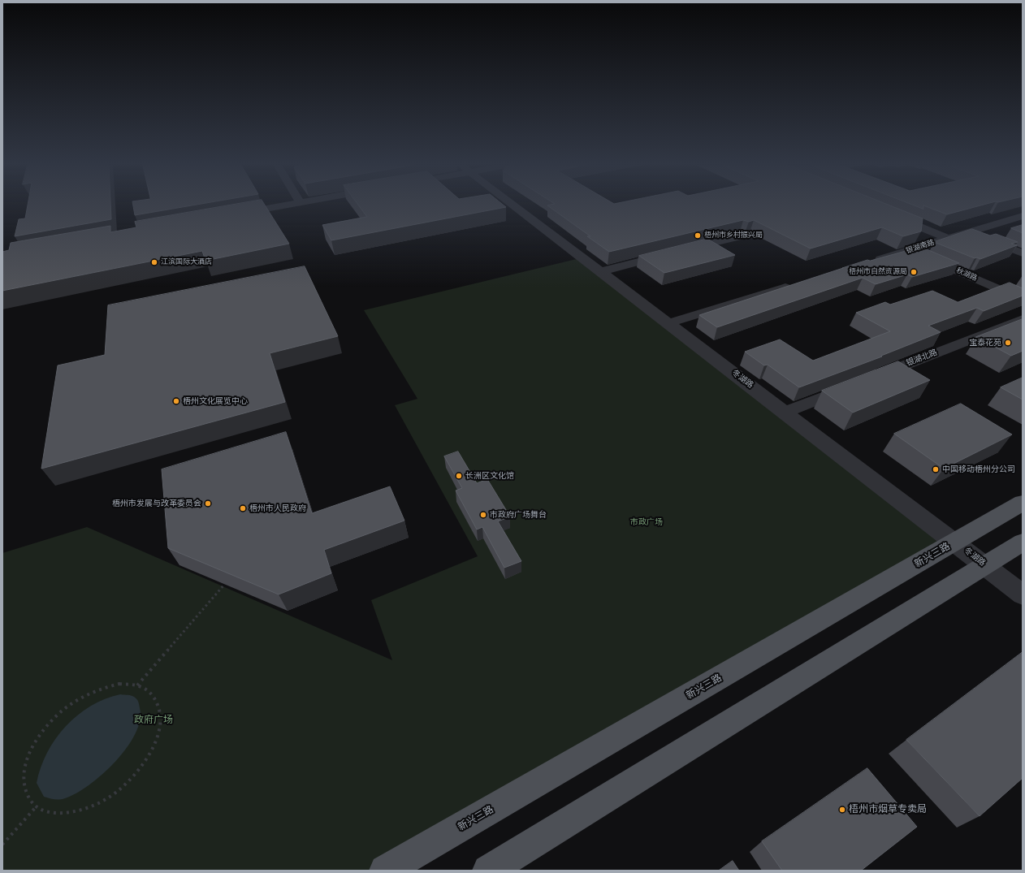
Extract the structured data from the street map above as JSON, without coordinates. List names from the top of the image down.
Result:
{
  "streets": {
    "main road": ["新兴三路"],
    "street": [
      "银湖南路",
      "秋湖路",
      "银湖北路",
      "冬湖路"
    ]
  },
  "crossings": [
    ["银湖南路", "秋湖路"],
    ["银湖北路", "冬湖路"],
    ["冬湖路", "新兴三路"]
  ],
  "parks": ["市政广场", "政府广场"],
  "places": [
    "梧州市乡村振兴局",
    "江滨国际大酒店",
    "梧州市自然资源局",
    "宝泰花苑",
    "梧州文化展览中心",
    "中国移动梧州分公司",
    "长洲区文化馆",
    "梧州市发展与改革委员会",
    "梧州市人民政府",
    "市政府广场舞台",
    "梧州市烟草专卖局"
  ]
}
